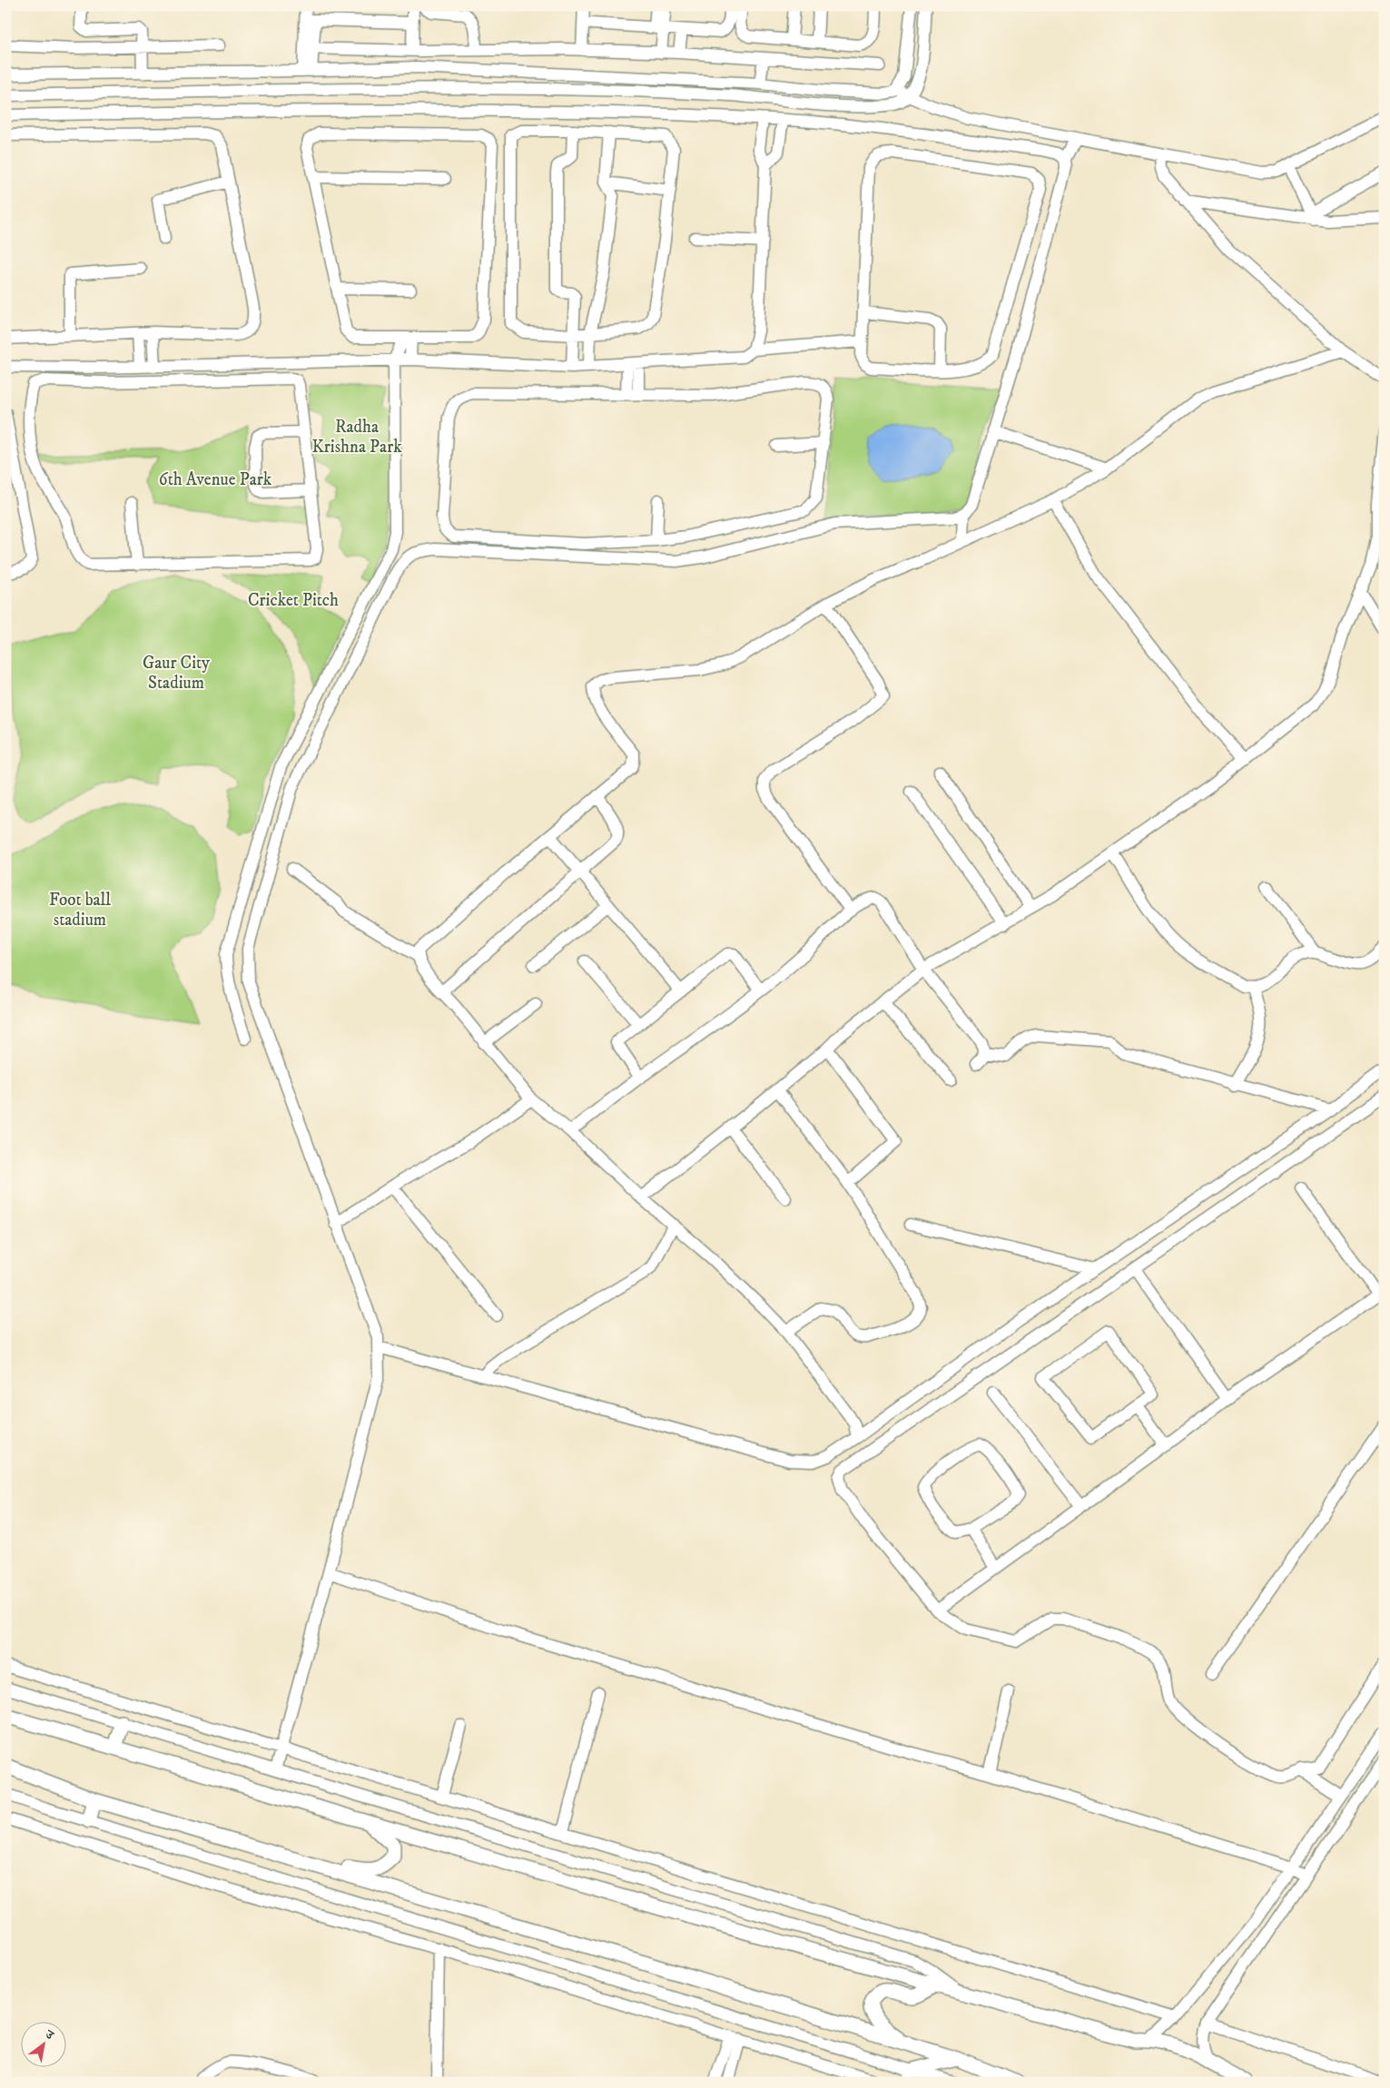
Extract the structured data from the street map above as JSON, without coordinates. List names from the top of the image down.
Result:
{
  "parks": [
    "Radha Krishna Park",
    "6th Avenue Park",
    "Cricket Pitch",
    "Gaur City Stadium",
    "Foot ball stadium"
  ],
  "north": "top right"
}
